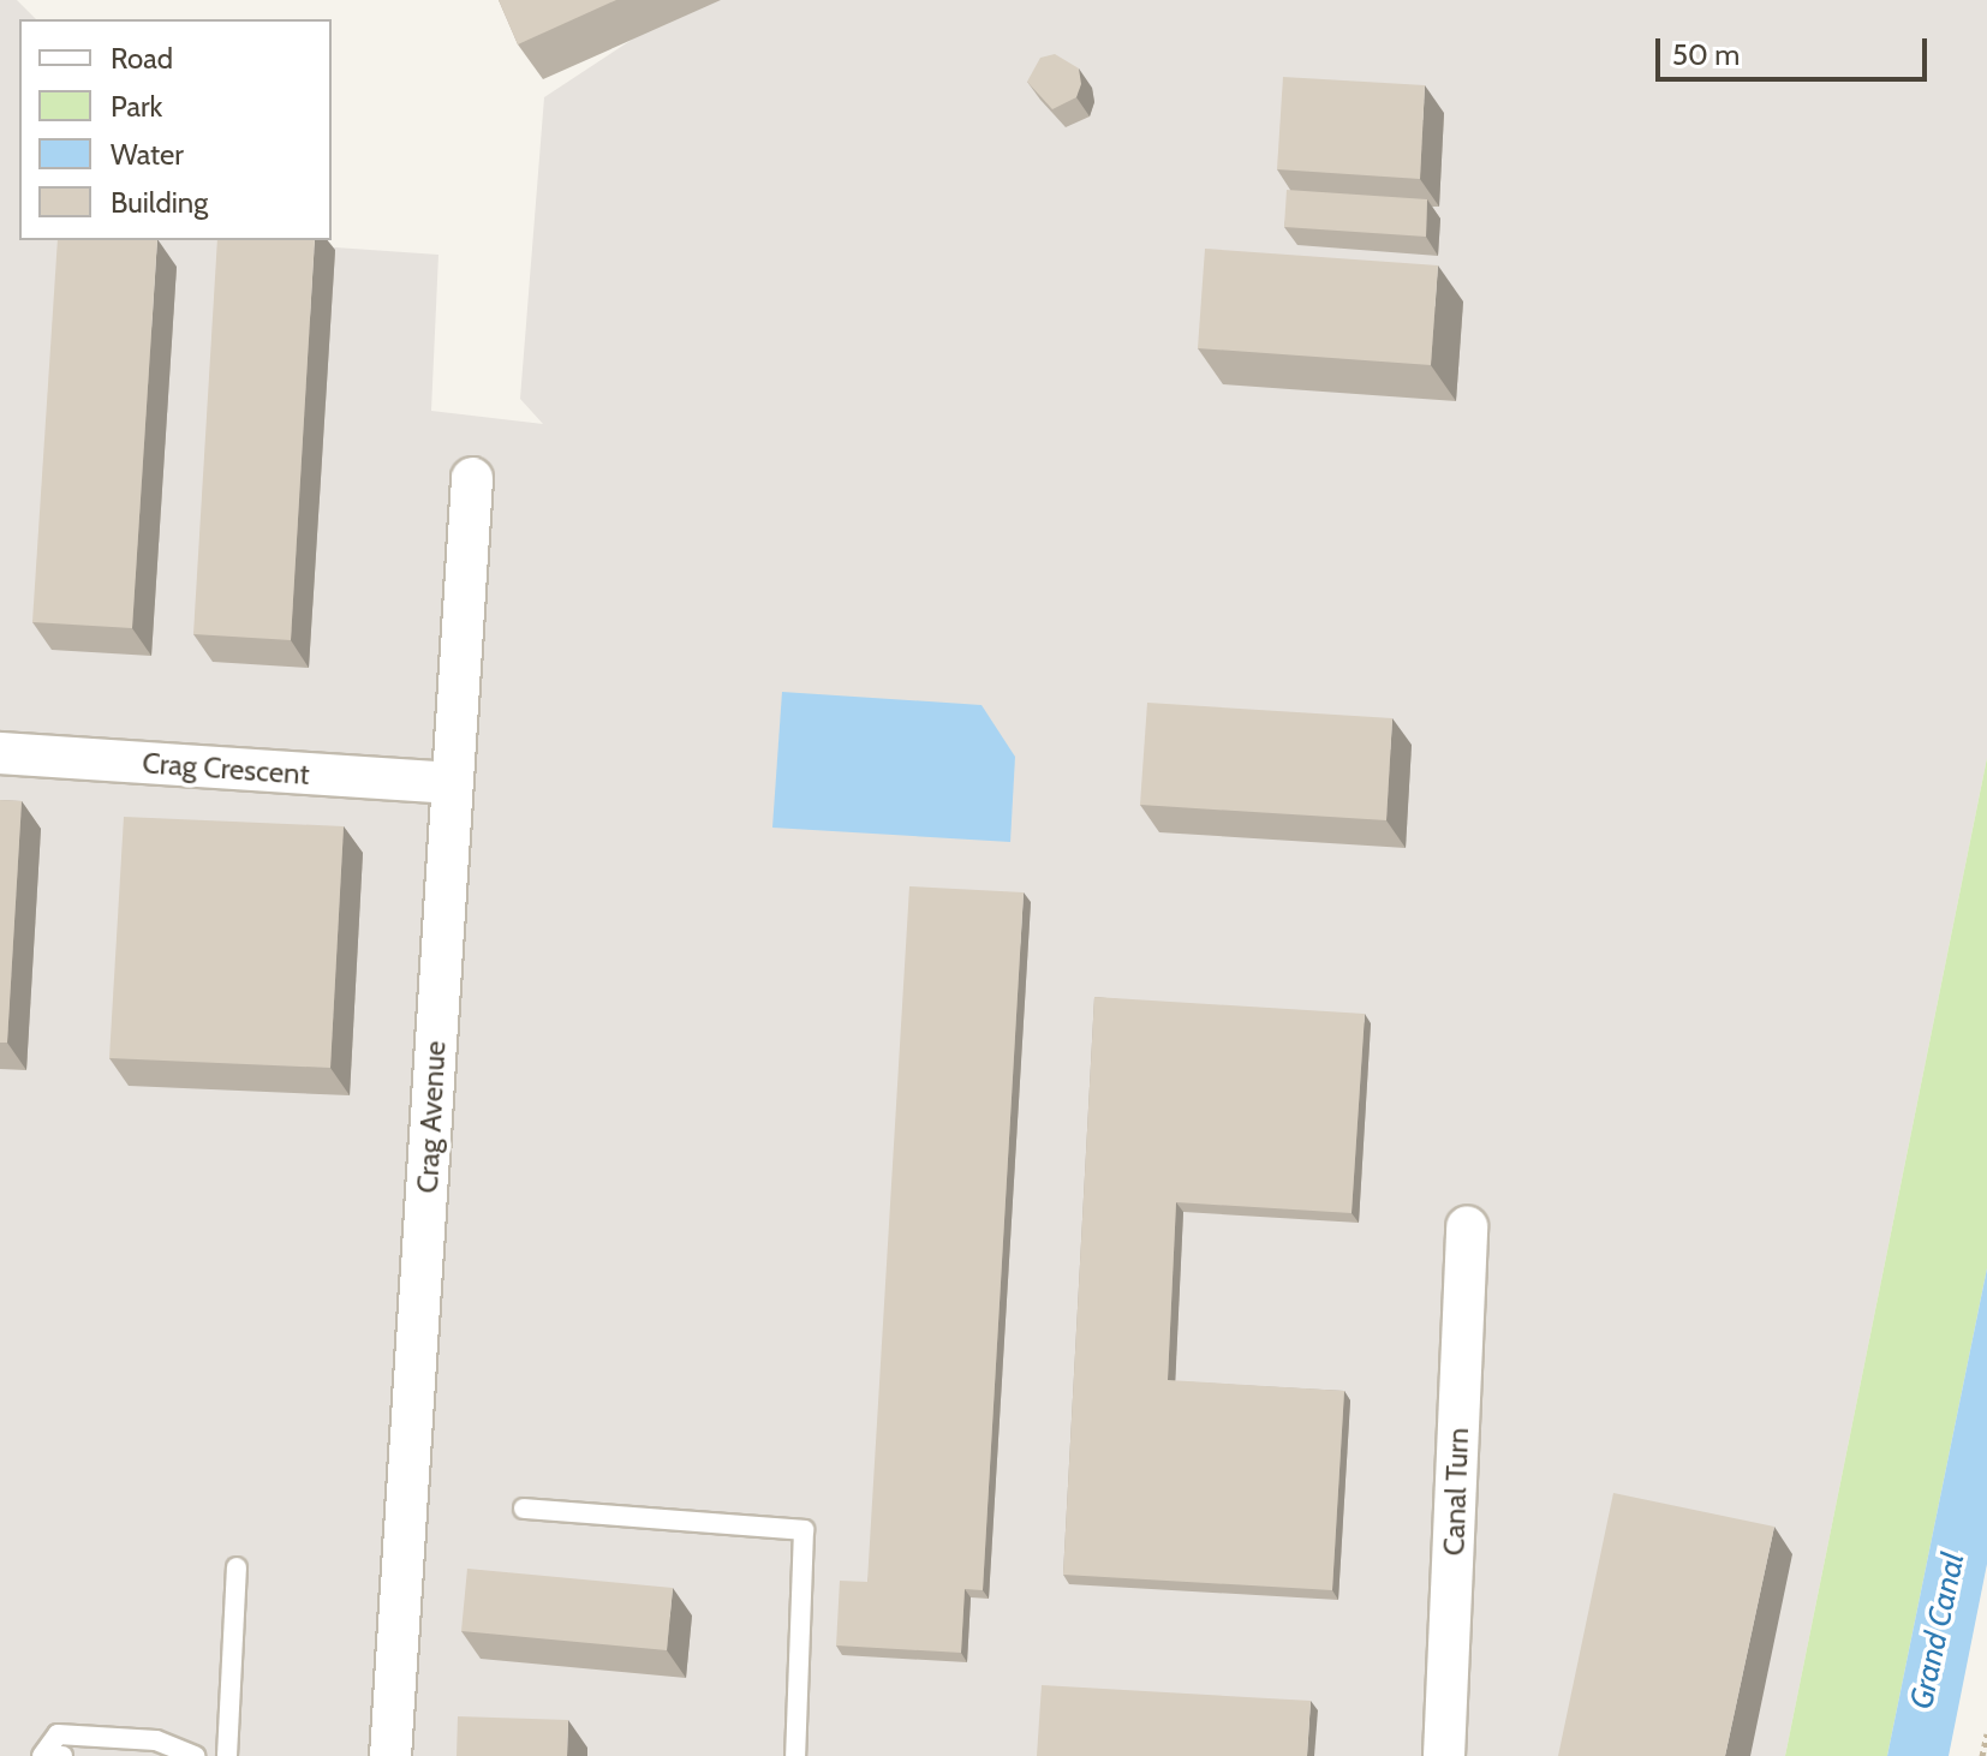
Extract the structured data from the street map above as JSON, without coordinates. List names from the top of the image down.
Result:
{
  "streets": {
    "street": ["Crag Crescent", "Crag Avenue", "Canal Turn"]
  },
  "crossings": [
    ["Crag Crescent", "Crag Avenue"]
  ],
  "water": ["Grand Canal"],
  "legend": [
    "Road",
    "Park",
    "Water",
    "Building"
  ],
  "scale_bar": "50 m"
}
